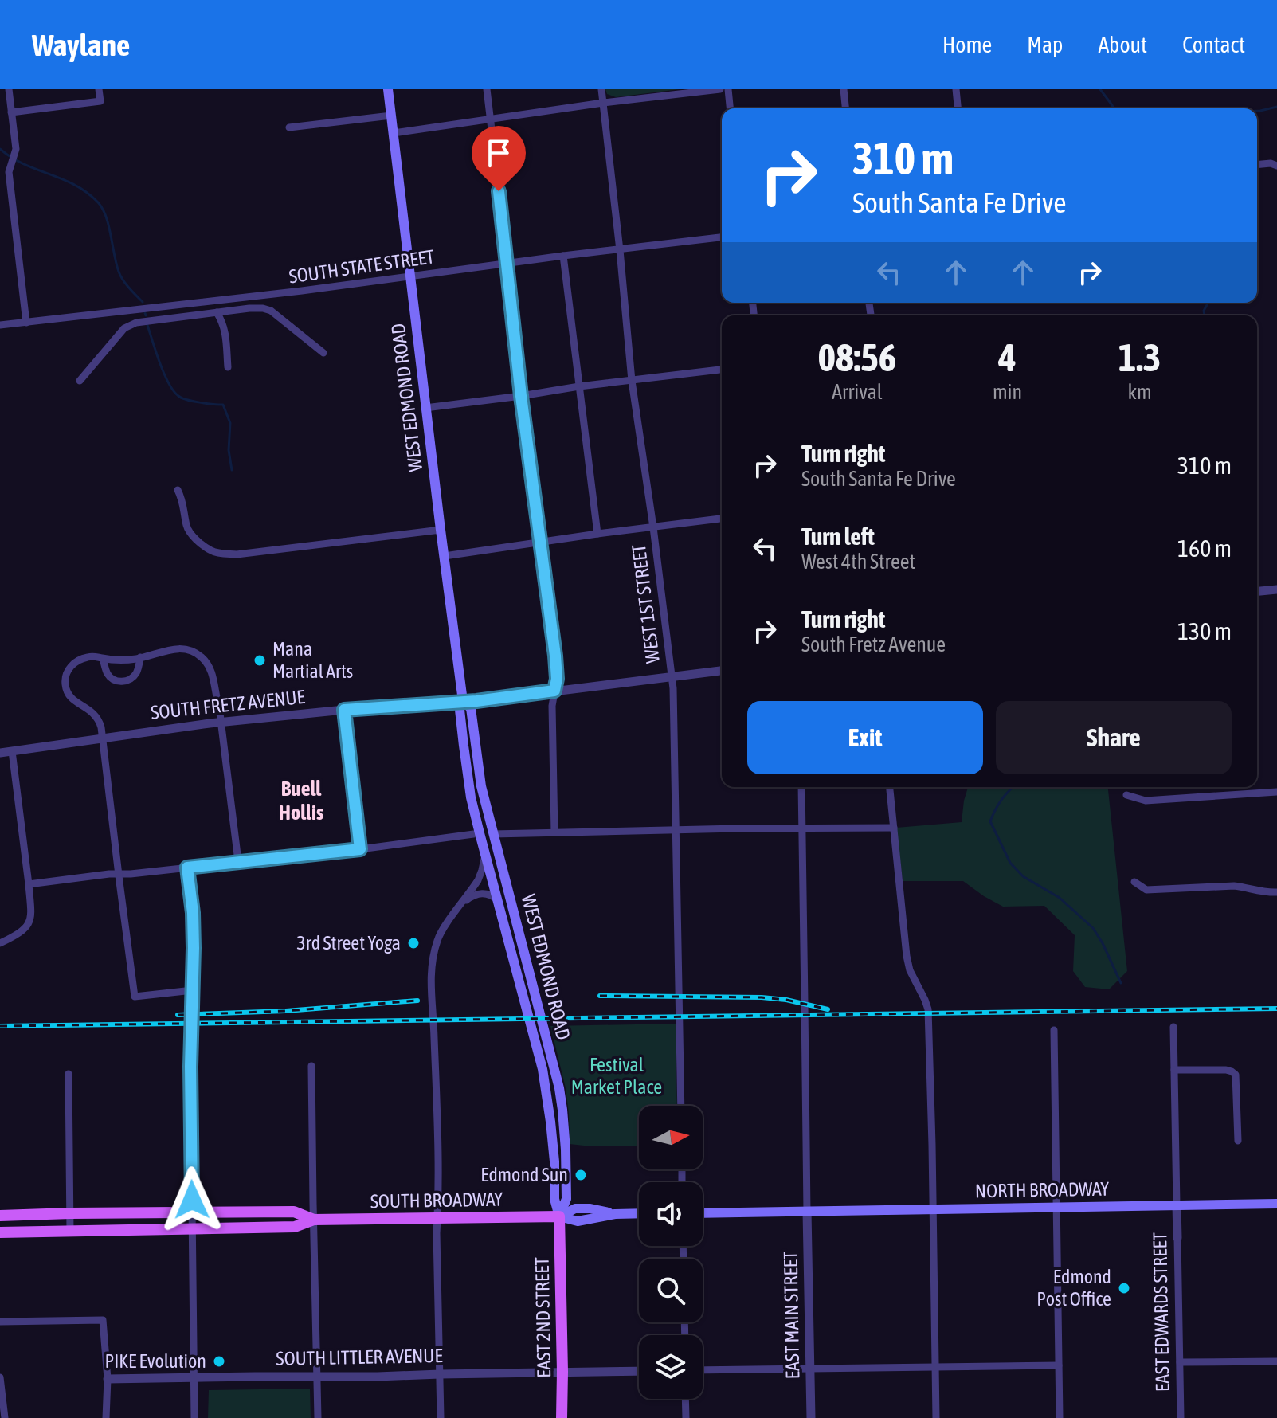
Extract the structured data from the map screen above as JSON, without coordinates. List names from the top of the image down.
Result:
{
  "streets": {
    "main road": [
      "WEST EDMOND ROAD",
      "NORTH BROADWAY",
      "SOUTH BROADWAY",
      "EAST 2ND STREET"
    ],
    "street": [
      "SOUTH STATE STREET",
      "WEST 1ST STREET",
      "SOUTH FRETZ AVENUE",
      "EAST EDWARDS STREET",
      "EAST MAIN STREET",
      "SOUTH LITTLER AVENUE"
    ]
  },
  "crossings": [
    ["SOUTH STATE STREET", "WEST EDMOND ROAD"],
    ["SOUTH STATE STREET", "WEST 1ST STREET"],
    ["WEST EDMOND ROAD", "SOUTH FRETZ AVENUE"],
    ["WEST EDMOND ROAD", "SOUTH BROADWAY"],
    ["WEST EDMOND ROAD", "EAST 2ND STREET"],
    ["WEST 1ST STREET", "SOUTH FRETZ AVENUE"],
    ["NORTH BROADWAY", "EAST EDWARDS STREET"],
    ["NORTH BROADWAY", "EAST MAIN STREET"],
    ["SOUTH BROADWAY", "EAST 2ND STREET"],
    ["EAST 2ND STREET", "SOUTH LITTLER AVENUE"]
  ],
  "districts": ["Buell Hollis"],
  "parks": ["Festival Market Place"],
  "places": [
    "Mana Martial Arts",
    "3rd Street Yoga",
    "Edmond Sun",
    "Edmond Post Office",
    "PIKE Evolution"
  ],
  "north": "right",
  "page": {
    "header": "Waylane",
    "nav": [
      "Home",
      "Map",
      "About",
      "Contact"
    ],
    "turn": ["310 m", "South Santa Fe Drive"],
    "eta": [
      "08:56",
      "Arrival",
      "4",
      "min",
      "1.3",
      "km"
    ],
    "list": [
      {
        "name": "Turn right",
        "note": "South Santa Fe Drive",
        "value": "310 m"
      },
      {
        "name": "Turn left",
        "note": "West 4th Street",
        "value": "160 m"
      },
      {
        "name": "Turn right",
        "note": "South Fretz Avenue",
        "value": "130 m"
      }
    ],
    "buttons": ["Exit", "Share"]
  }
}
